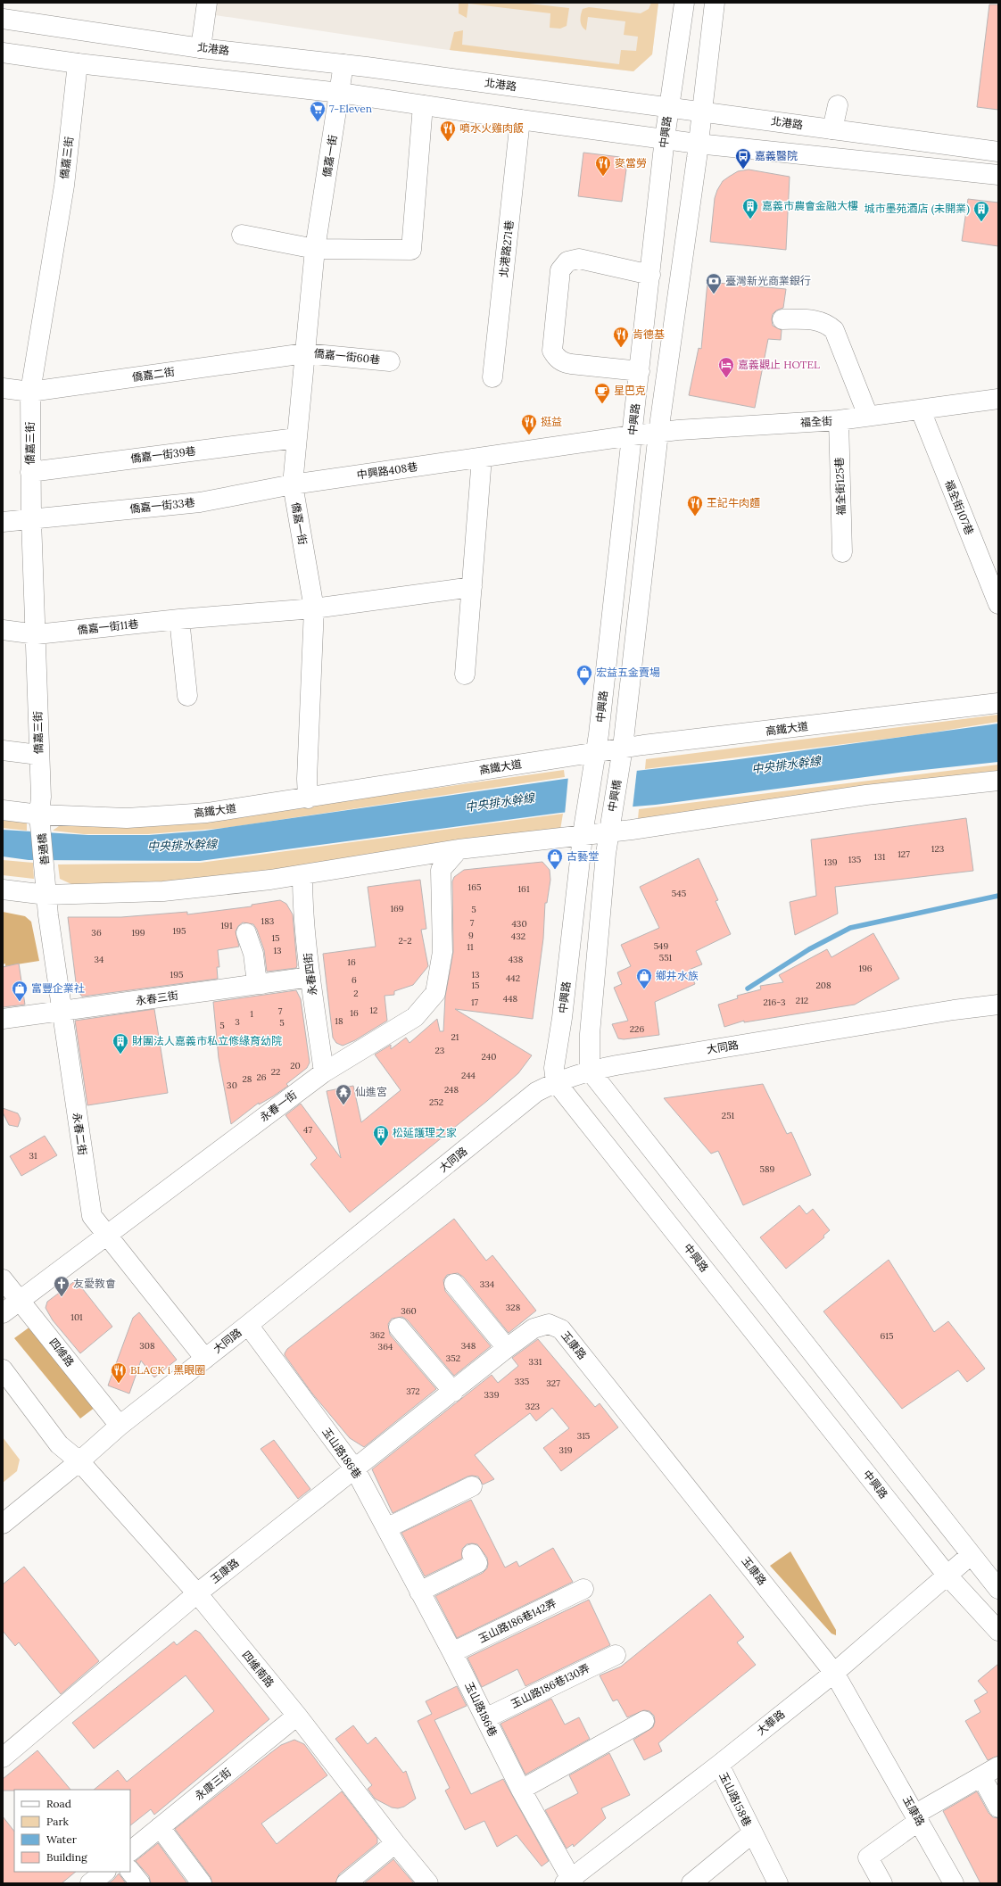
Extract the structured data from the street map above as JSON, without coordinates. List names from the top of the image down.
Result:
{
  "streets": {
    "street": [
      "北港路",
      "中興路",
      "僑嘉一街",
      "僑嘉三街",
      "北港路271巷",
      "僑嘉一街60巷",
      "僑嘉二街",
      "福全街",
      "僑嘉一街39巷",
      "中興路408巷",
      "福全街125巷",
      "僑嘉一街33巷",
      "福全街107巷",
      "僑嘉一街11巷",
      "高鐵大道",
      "中興橋",
      "善通橋",
      "永春四街",
      "永春三街",
      "大同路",
      "永春一街",
      "永春二街",
      "玉康路",
      "四維路",
      "玉山路186巷",
      "玉山路186巷142弄",
      "四維南路",
      "玉山路186巷130弄",
      "大華路",
      "永康三街",
      "玉山路158巷"
    ]
  },
  "crossings": [
    ["北港路", "中興路"],
    ["北港路", "僑嘉一街"],
    ["中興路", "福全街"],
    ["中興路", "中興路408巷"],
    ["中興路", "高鐵大道"],
    ["中興路", "大同路"],
    ["中興路", "大華路"],
    ["僑嘉一街", "僑嘉一街60巷"],
    ["僑嘉一街", "僑嘉二街"],
    ["僑嘉一街", "僑嘉一街39巷"],
    ["僑嘉一街", "中興路408巷"],
    ["僑嘉一街", "僑嘉一街33巷"],
    ["僑嘉一街", "僑嘉一街11巷"],
    ["僑嘉一街", "高鐵大道"],
    ["僑嘉三街", "僑嘉二街"],
    ["僑嘉三街", "僑嘉一街39巷"],
    ["僑嘉三街", "僑嘉一街33巷"],
    ["僑嘉三街", "僑嘉一街11巷"],
    ["僑嘉三街", "高鐵大道"],
    ["僑嘉三街", "善通橋"],
    ["僑嘉一街60巷", "僑嘉二街"],
    ["福全街", "中興路408巷"],
    ["福全街", "福全街125巷"],
    ["福全街", "福全街107巷"],
    ["中興路408巷", "僑嘉一街33巷"],
    ["高鐵大道", "中興橋"],
    ["高鐵大道", "善通橋"],
    ["善通橋", "永春二街"],
    ["永春四街", "永春三街"],
    ["永春四街", "永春一街"],
    ["永春三街", "永春二街"],
    ["大同路", "永春二街"],
    ["大同路", "四維路"],
    ["大同路", "玉山路186巷"],
    ["大同路", "四維南路"],
    ["永春一街", "永春二街"],
    ["永春一街", "四維路"],
    ["玉康路", "玉山路186巷"],
    ["玉康路", "四維南路"],
    ["玉康路", "大華路"],
    ["玉山路186巷", "玉山路186巷142弄"],
    ["玉山路186巷", "玉山路186巷130弄"],
    ["玉山路186巷", "大華路"],
    ["四維南路", "永康三街"],
    ["大華路", "玉山路158巷"]
  ],
  "water": ["中央排水幹線"],
  "places": {
    "supermarket": ["7-Eleven"],
    "restaurant": [
      "噴水火雞肉飯",
      "麥當勞",
      "肯德基",
      "挺益",
      "王記牛肉麵",
      "BLACK i 黑眼圈"
    ],
    "bus stop": ["嘉義醫院"],
    "building": [
      "嘉義市農會金融大樓",
      "城市墨苑酒店 (未開業)",
      "財團法人嘉義市私立修緣育幼院",
      "松延護理之家"
    ],
    "bank": ["臺灣新光商業銀行"],
    "hotel": ["嘉義觀止 HOTEL"],
    "cafe": ["星巴克"],
    "shop": [
      "宏益五金賣場",
      "古藝堂",
      "鄉井水族",
      "富豐企業社"
    ],
    "temple": ["仙進宮"],
    "church": ["友愛教會"]
  },
  "house_numbers": [
    "123",
    "127",
    "131",
    "135",
    "139",
    "165",
    "161",
    "545",
    "169",
    "5",
    "183",
    "7",
    "430",
    "191",
    "195",
    "36",
    "199",
    "9",
    "432",
    "15",
    "2-2",
    "549",
    "11",
    "13",
    "551",
    "34",
    "438",
    "16",
    "196",
    "195",
    "13",
    "442",
    "6",
    "15",
    "208",
    "2",
    "448",
    "212",
    "17",
    "216-3",
    "12",
    "7",
    "16",
    "1",
    "18",
    "3",
    "5",
    "5",
    "226",
    "21",
    "23",
    "240",
    "20",
    "22",
    "244",
    "26",
    "28",
    "30",
    "248",
    "252",
    "251",
    "47",
    "31",
    "589",
    "334",
    "328",
    "360",
    "101",
    "362",
    "615",
    "308",
    "348",
    "364",
    "352",
    "331",
    "335",
    "327",
    "372",
    "339",
    "323",
    "315",
    "319"
  ],
  "legend": [
    "Road",
    "Park",
    "Water",
    "Building"
  ]
}
